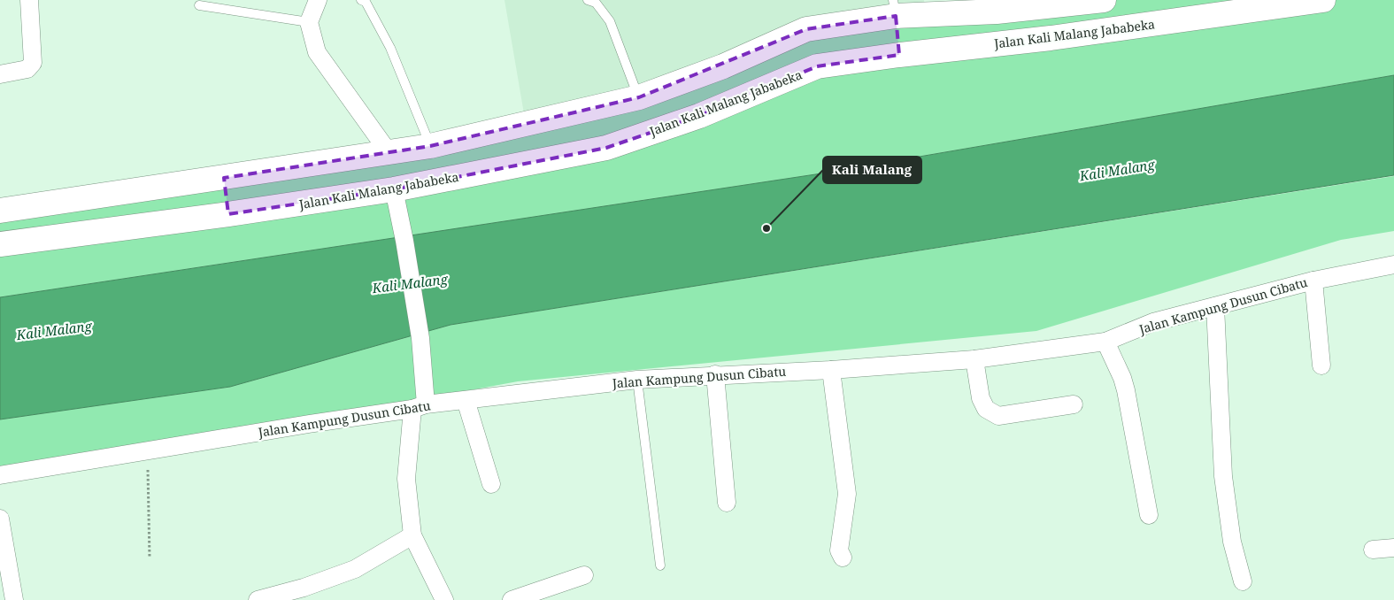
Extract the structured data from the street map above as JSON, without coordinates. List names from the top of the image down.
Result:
{
  "streets": {
    "main road": ["Jalan Kali Malang Jababeka"],
    "street": ["Jalan Kampung Dusun Cibatu"]
  },
  "water": ["Kali Malang"],
  "places": ["Kali Malang"]
}
